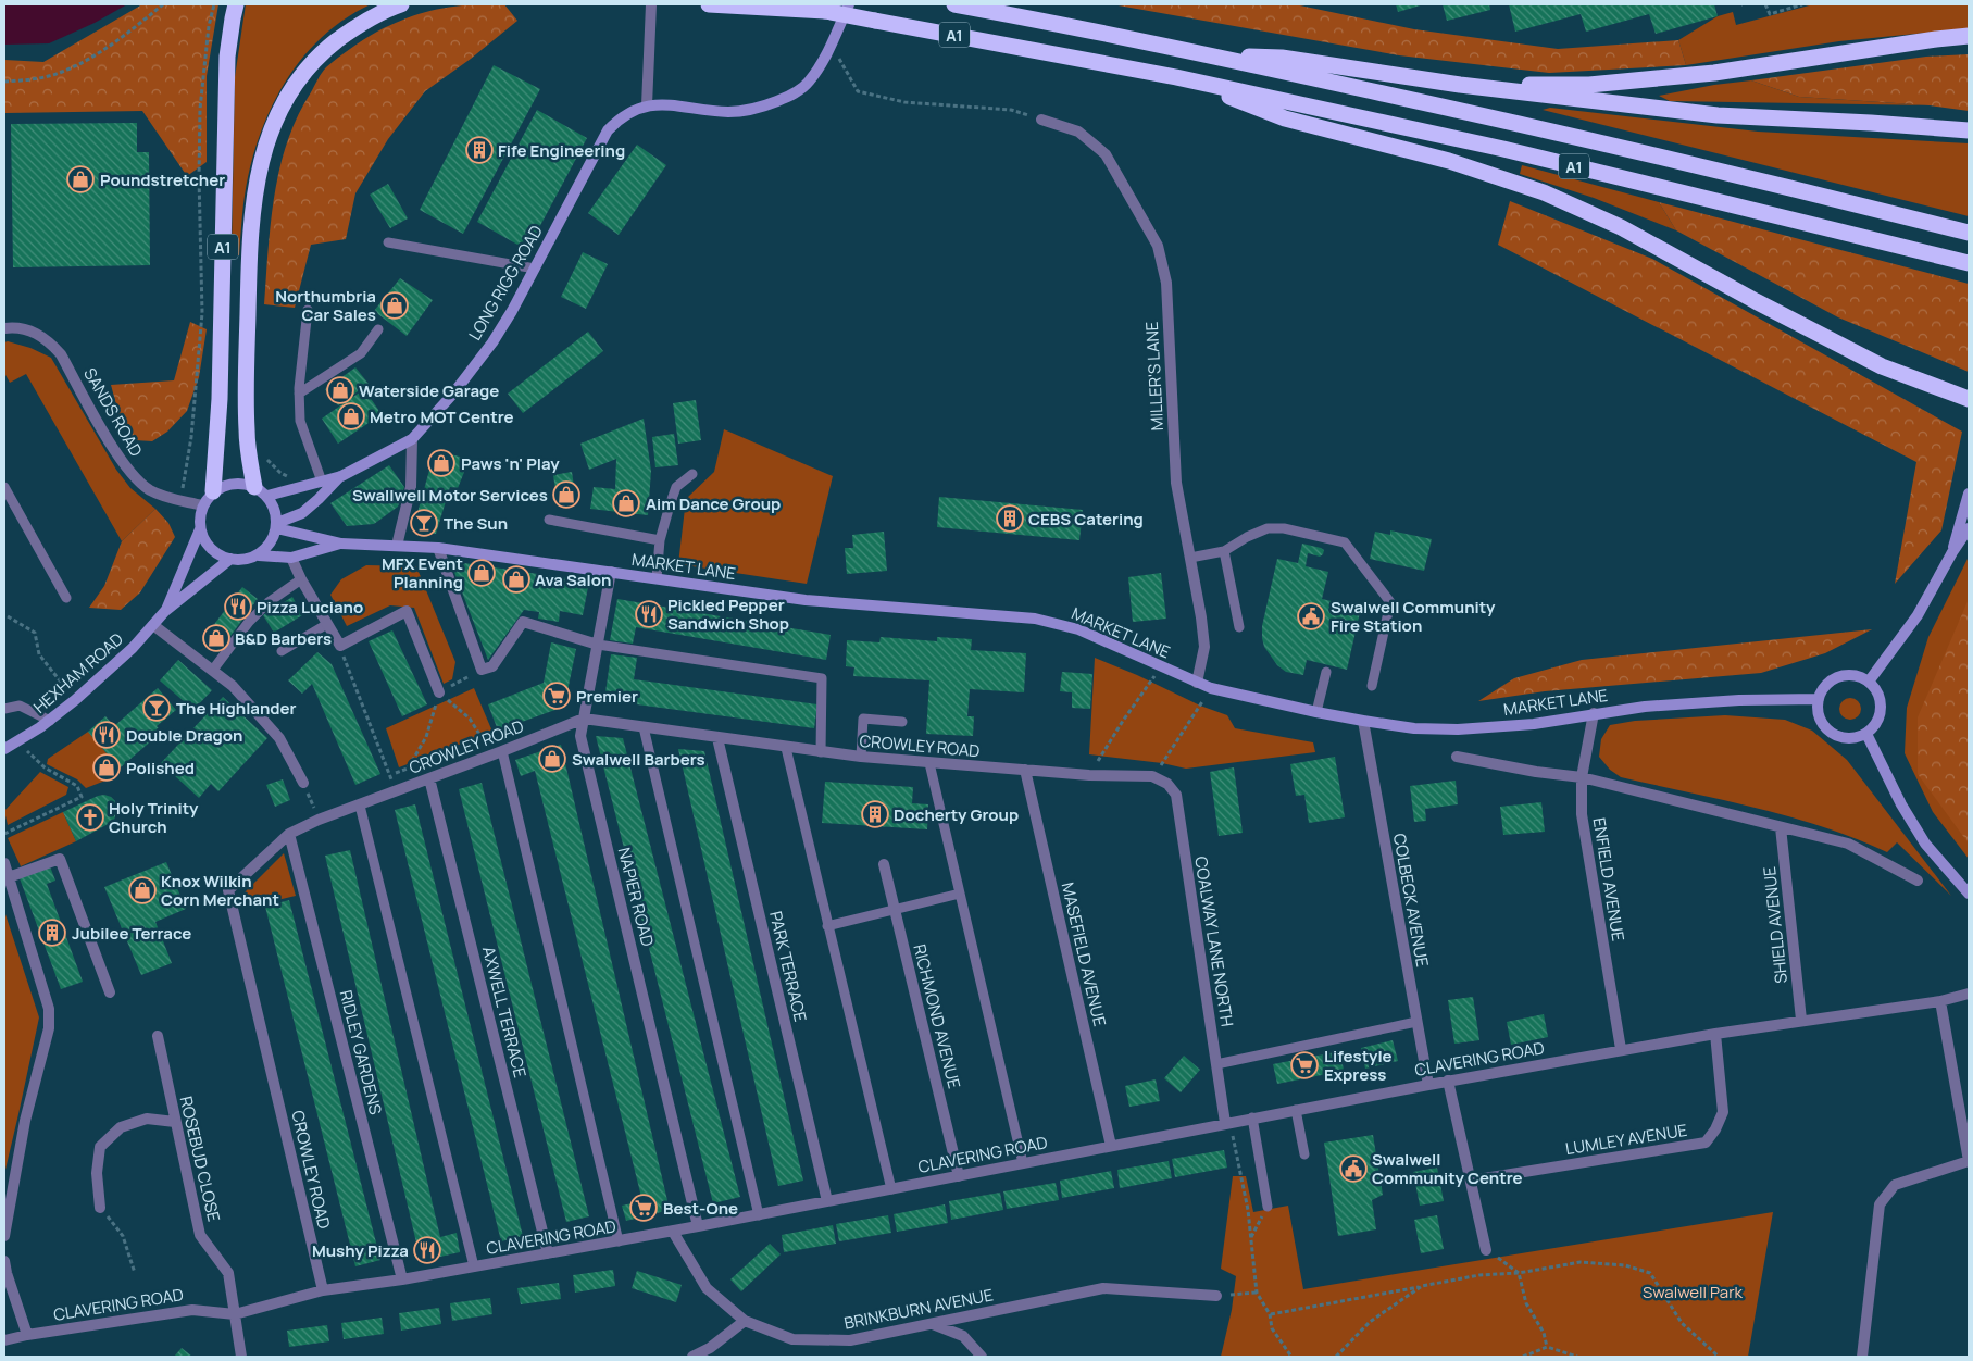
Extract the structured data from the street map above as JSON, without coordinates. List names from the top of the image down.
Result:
{
  "streets": {
    "highway": ["A1"],
    "street": [
      "LONG RIGG ROAD",
      "MILLER'S LANE",
      "SANDS ROAD",
      "MARKET LANE",
      "HEXHAM ROAD",
      "CROWLEY ROAD",
      "ENFIELD AVENUE",
      "NAPIER ROAD",
      "COLBECK AVENUE",
      "SHIELD AVENUE",
      "COALWAY LANE NORTH",
      "MASEFIELD AVENUE",
      "PARK TERRACE",
      "AXWELL TERRACE",
      "RICHMOND AVENUE",
      "RIDLEY GARDENS",
      "CLAVERING ROAD",
      "LUMLEY AVENUE",
      "ROSEBUD CLOSE",
      "BRINKBURN AVENUE"
    ]
  },
  "crossings": [
    ["A1", "SANDS ROAD"],
    ["A1", "MARKET LANE"],
    ["A1", "HEXHAM ROAD"],
    ["MILLER'S LANE", "MARKET LANE"],
    ["SANDS ROAD", "MARKET LANE"],
    ["SANDS ROAD", "HEXHAM ROAD"],
    ["MARKET LANE", "HEXHAM ROAD"],
    ["MARKET LANE", "ENFIELD AVENUE"],
    ["MARKET LANE", "NAPIER ROAD"],
    ["MARKET LANE", "COLBECK AVENUE"],
    ["CROWLEY ROAD", "NAPIER ROAD"],
    ["CROWLEY ROAD", "COALWAY LANE NORTH"],
    ["CROWLEY ROAD", "MASEFIELD AVENUE"],
    ["CROWLEY ROAD", "PARK TERRACE"],
    ["CROWLEY ROAD", "AXWELL TERRACE"],
    ["CROWLEY ROAD", "RIDLEY GARDENS"],
    ["CROWLEY ROAD", "CLAVERING ROAD"],
    ["ENFIELD AVENUE", "CLAVERING ROAD"],
    ["NAPIER ROAD", "CLAVERING ROAD"],
    ["COLBECK AVENUE", "CLAVERING ROAD"],
    ["SHIELD AVENUE", "CLAVERING ROAD"],
    ["COALWAY LANE NORTH", "CLAVERING ROAD"],
    ["MASEFIELD AVENUE", "CLAVERING ROAD"],
    ["PARK TERRACE", "CLAVERING ROAD"],
    ["AXWELL TERRACE", "CLAVERING ROAD"],
    ["RICHMOND AVENUE", "CLAVERING ROAD"],
    ["RIDLEY GARDENS", "CLAVERING ROAD"],
    ["CLAVERING ROAD", "LUMLEY AVENUE"],
    ["CLAVERING ROAD", "ROSEBUD CLOSE"],
    ["CLAVERING ROAD", "BRINKBURN AVENUE"]
  ],
  "parks": ["Swalwell Park"],
  "places": {
    "building": [
      "Fife Engineering",
      "CEBS Catering",
      "Docherty Group",
      "Jubilee Terrace"
    ],
    "shop": [
      "Poundstretcher",
      "Northumbria Car Sales",
      "Waterside Garage",
      "Metro MOT Centre",
      "Paws 'n' Play",
      "Swallwell Motor Services",
      "Aim Dance Group",
      "MFX Event Planning",
      "Ava Salon",
      "B&D Barbers",
      "Swalwell Barbers",
      "Polished",
      "Knox Wilkin Corn Merchant"
    ],
    "bar": ["The Sun", "The Highlander"],
    "restaurant": [
      "Pizza Luciano",
      "Pickled Pepper Sandwich Shop",
      "Double Dragon",
      "Mushy Pizza"
    ],
    "public building": ["Swalwell Community Fire Station", "Swalwell Community Centre"],
    "supermarket": ["Premier", "Lifestyle Express", "Best-One"],
    "church": ["Holy Trinity Church"]
  }
}
